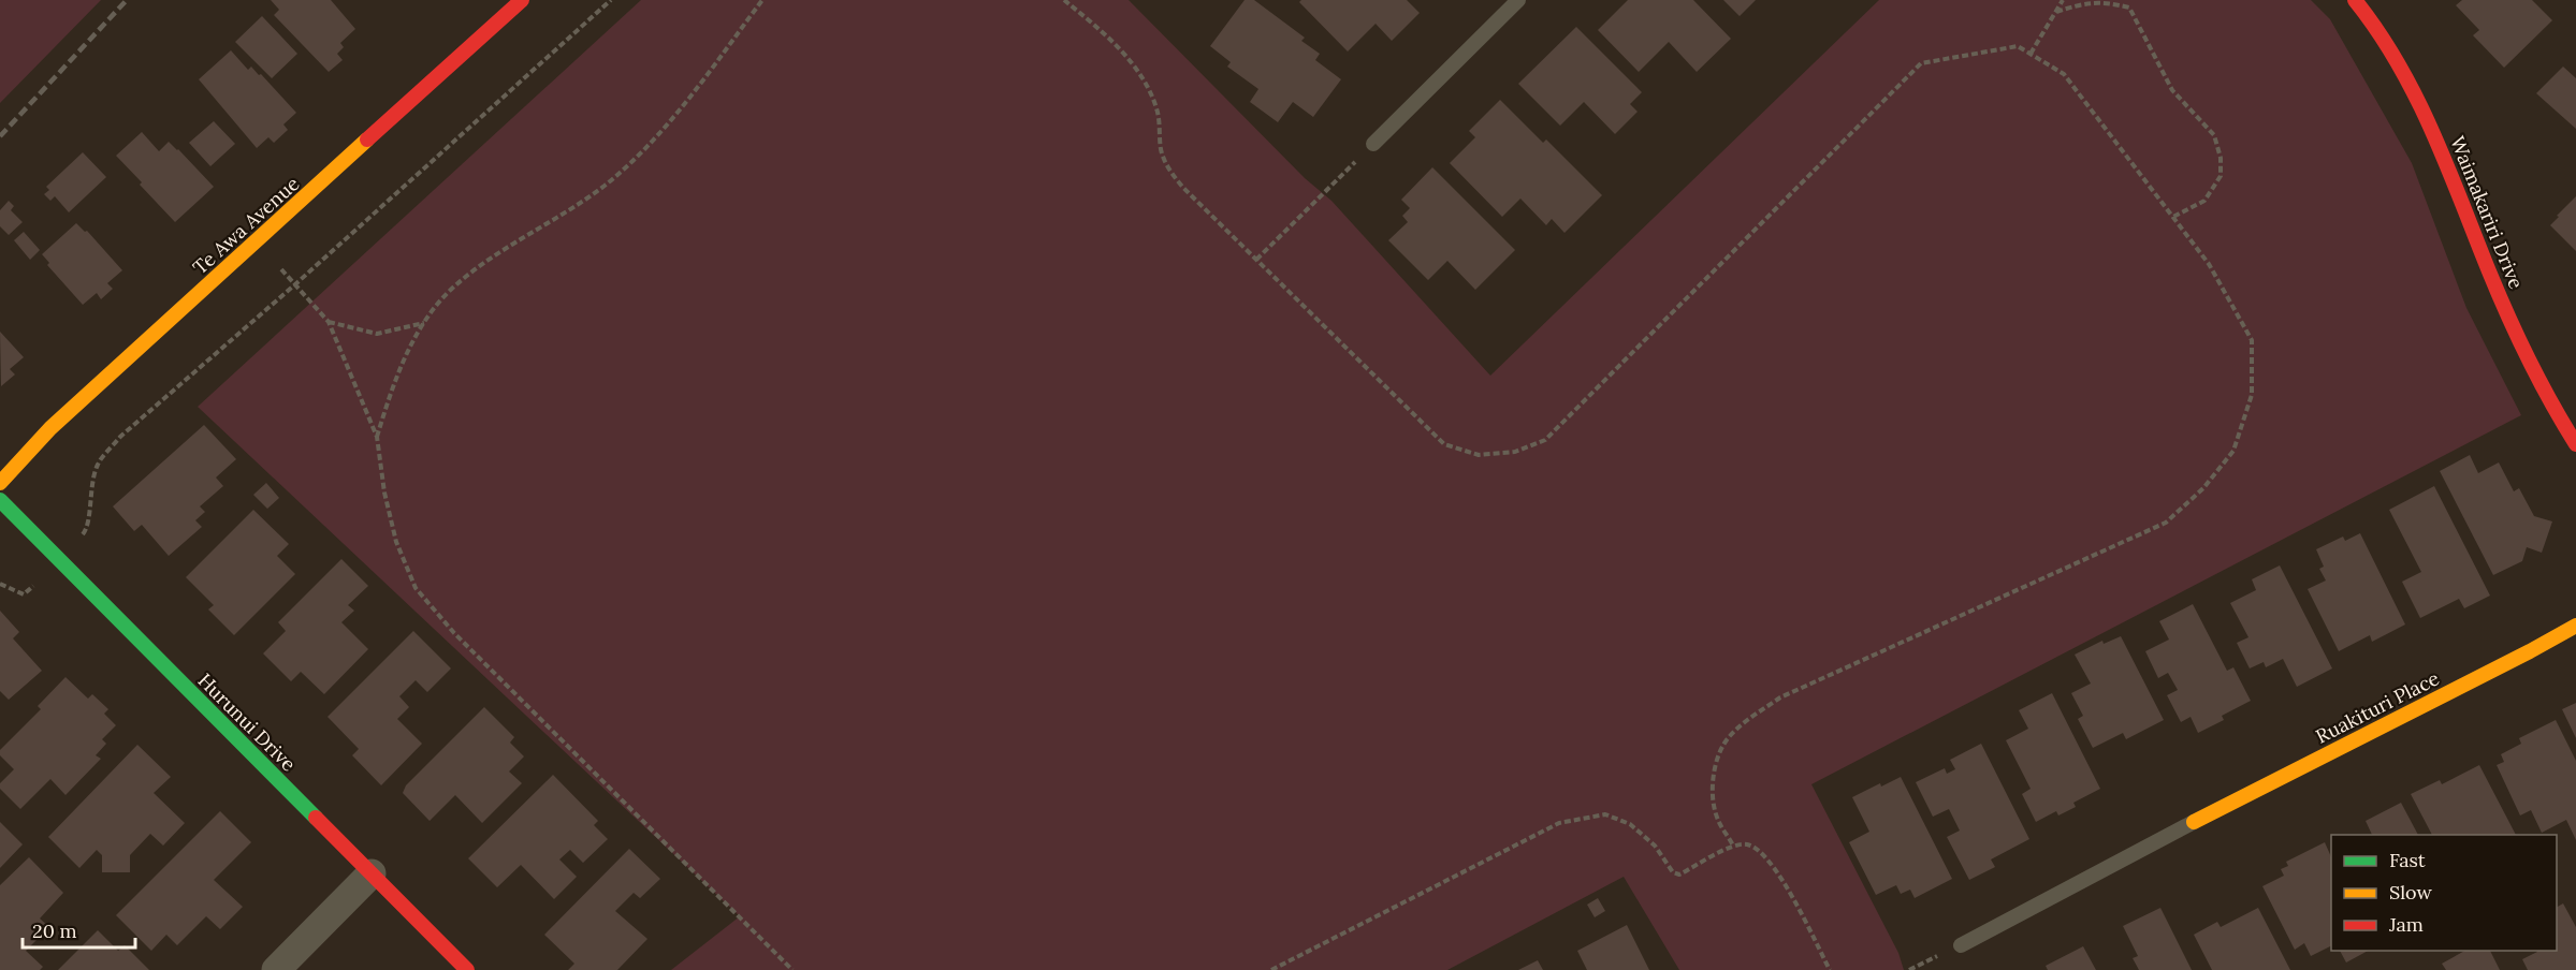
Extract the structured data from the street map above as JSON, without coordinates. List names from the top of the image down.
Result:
{
  "streets": {
    "street": [
      "Waimakariri Drive",
      "Te Awa Avenue",
      "Ruakituri Place",
      "Hurunui Drive"
    ]
  },
  "legend": ["Fast", "Slow", "Jam"],
  "scale_bar": "20 m"
}
